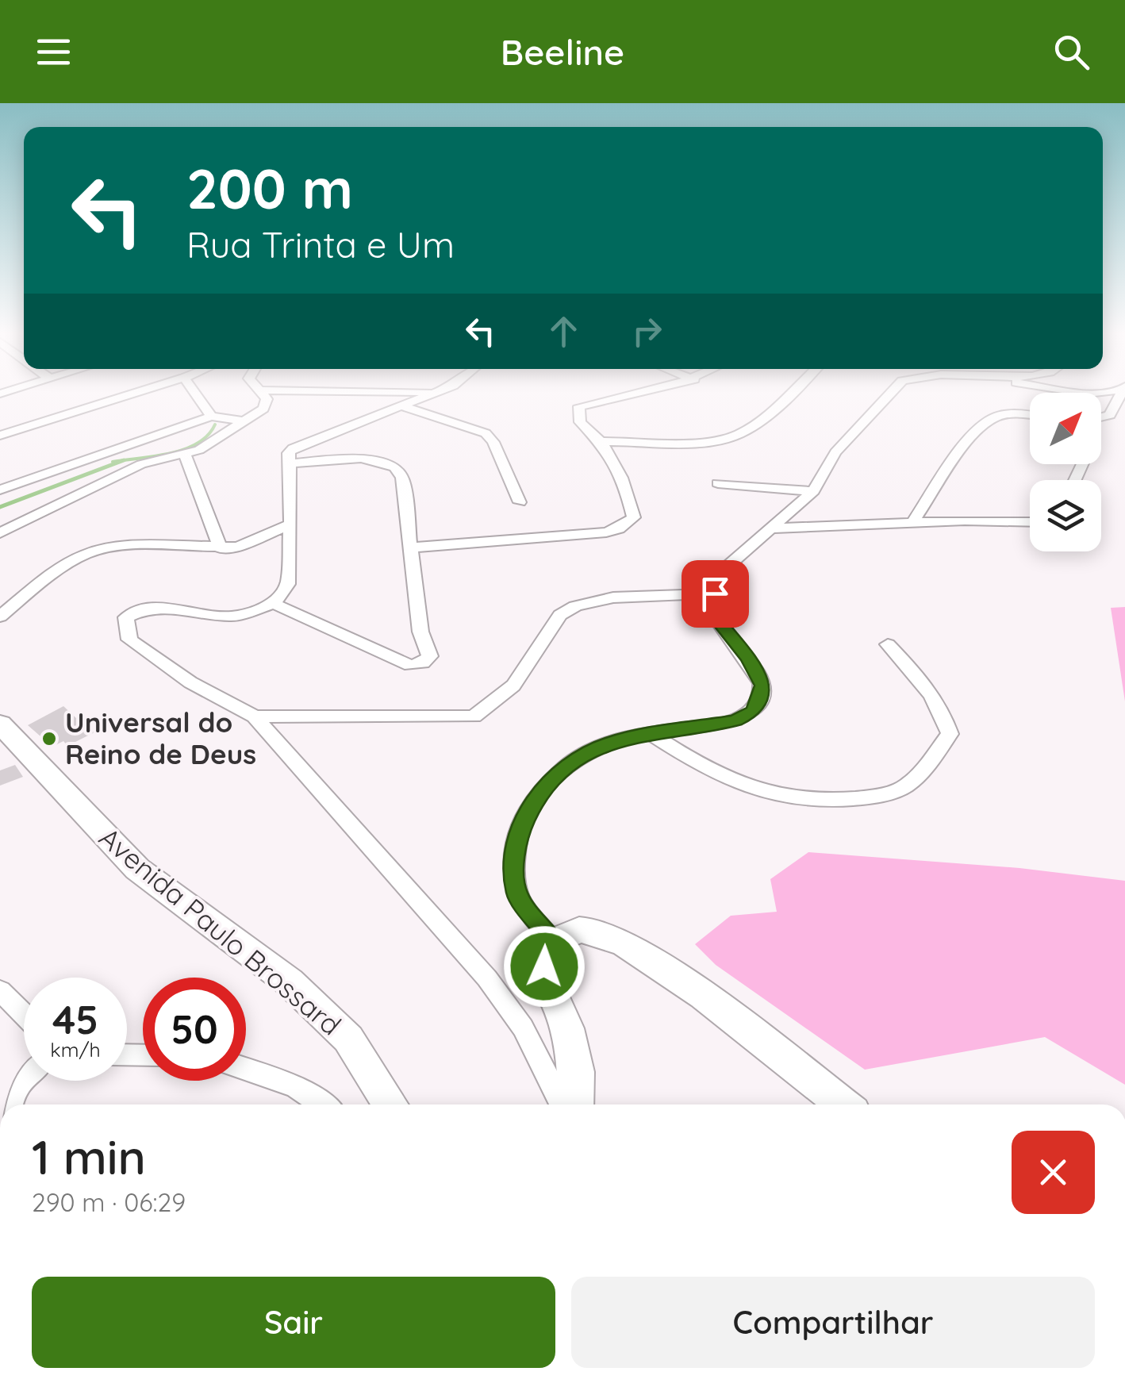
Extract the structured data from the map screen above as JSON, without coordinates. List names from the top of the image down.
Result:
{
  "streets": {
    "main road": ["Avenida Paulo Brossard"]
  },
  "places": ["Universal do Reino de Deus"],
  "north": "top right",
  "page": {
    "header": "Beeline",
    "turn": ["200 m", "Rua Trinta e Um"],
    "speed": "45 km/h",
    "limit": "50",
    "heading": ["1 min", "290 m · 06:29"],
    "buttons": ["Sair", "Compartilhar"]
  }
}
